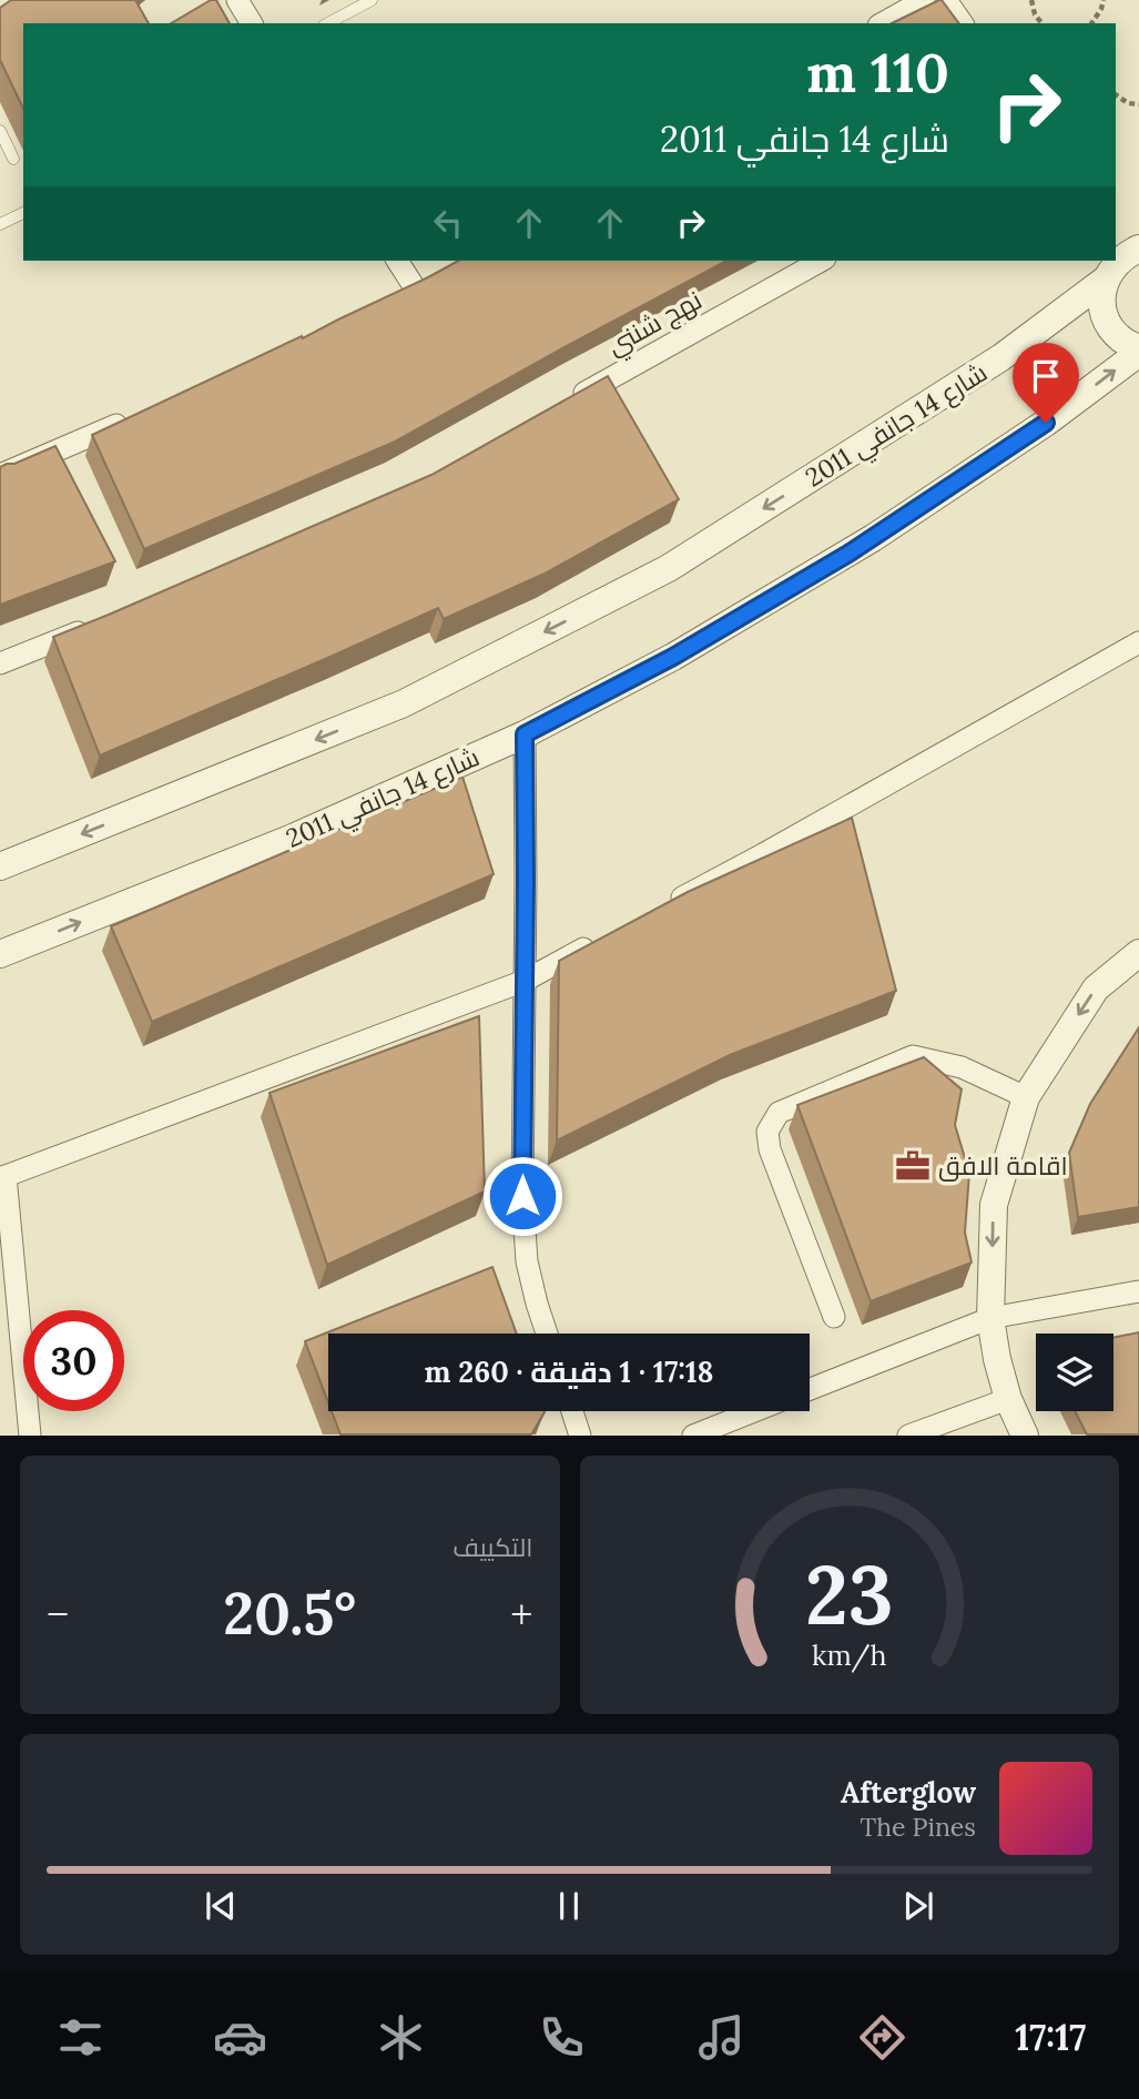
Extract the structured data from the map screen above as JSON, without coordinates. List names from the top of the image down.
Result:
{
  "streets": {
    "street": ["نهج شنني", "شارع 14 جانفي 2011"]
  },
  "places": {
    "office": ["اقامة الافق"]
  },
  "page": {
    "turn": ["110 m", "شارع 14 جانفي 2011"],
    "limit": "30",
    "trip": "17:18 · 1 دقيقة · 260 m",
    "tile": "التكييف",
    "heat": ["−", "20.5°", "+"],
    "song": ["Afterglow", "The Pines"],
    "tabs": "17:17",
    "gauge": ["23", "km/h"]
  }
}
